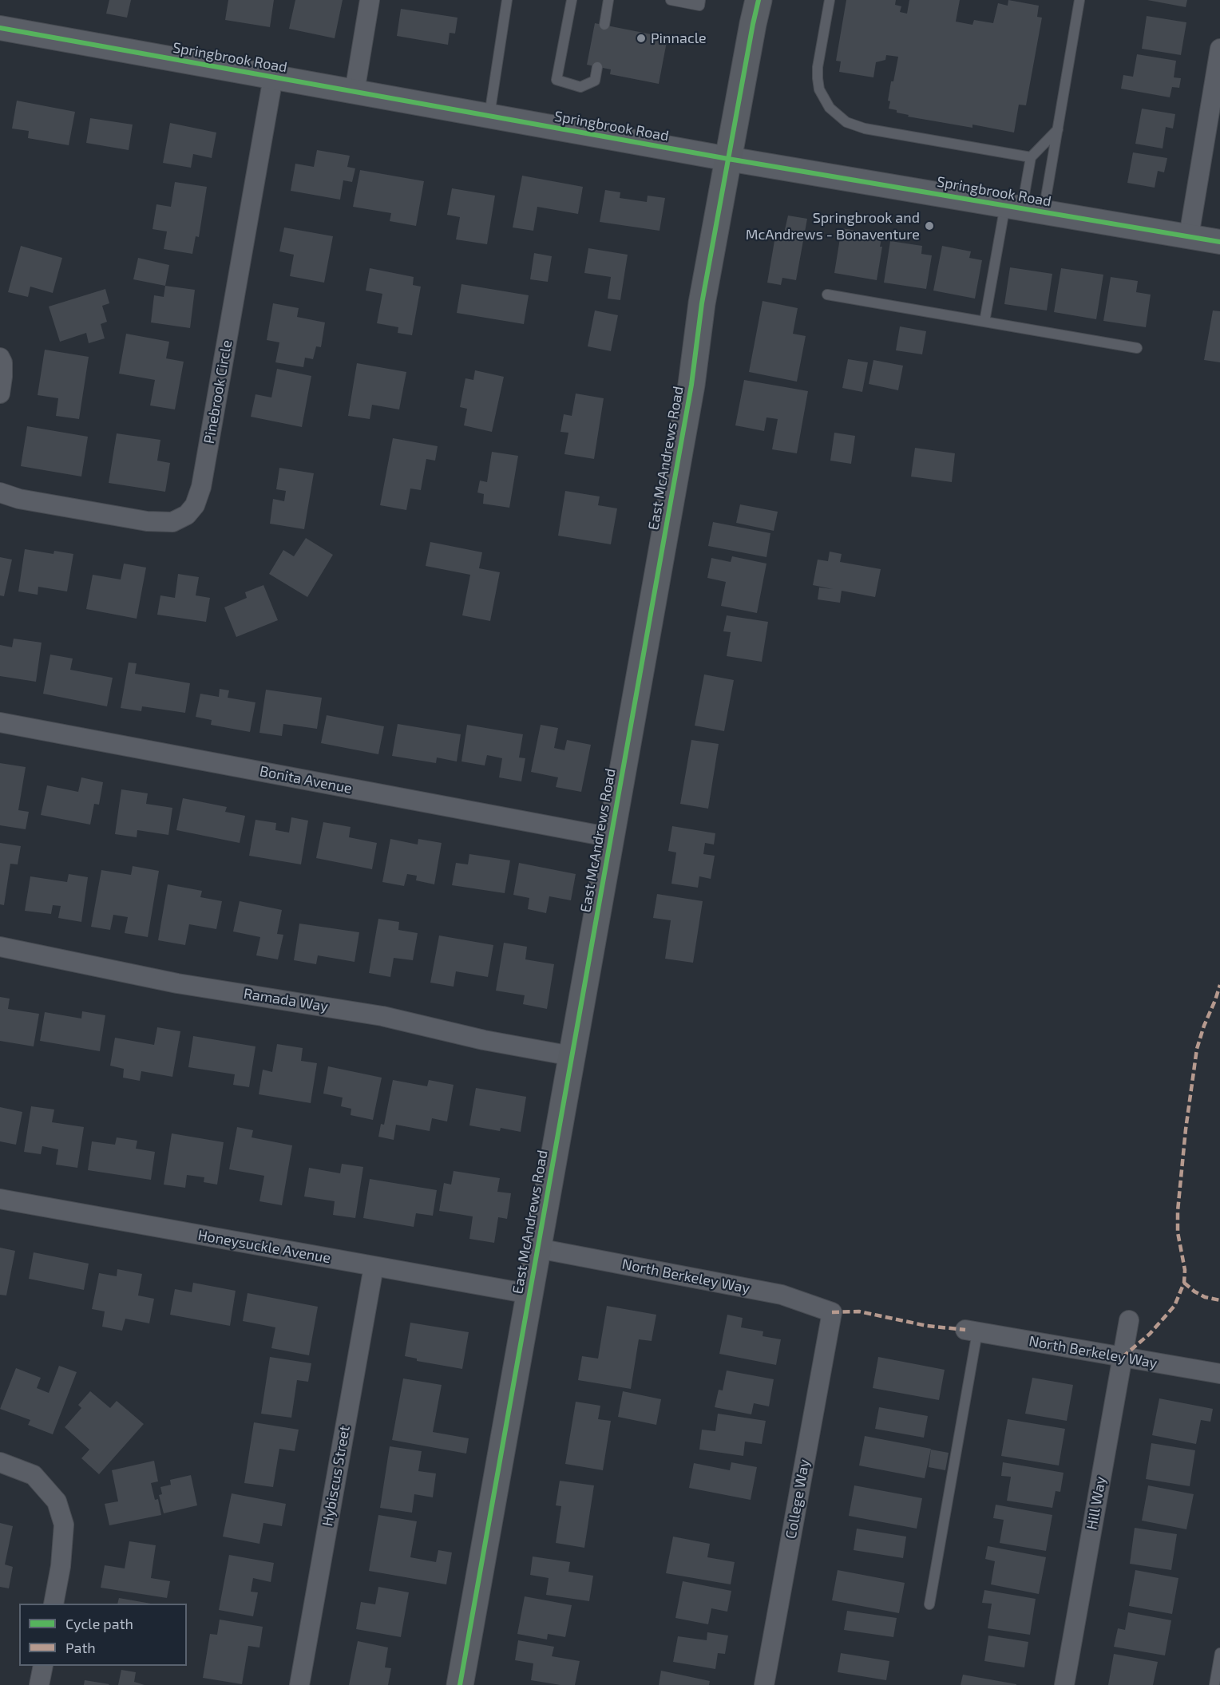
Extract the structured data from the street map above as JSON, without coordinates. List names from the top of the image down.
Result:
{
  "streets": {
    "main road": ["East McAndrews Road"],
    "street": [
      "Springbrook Road",
      "Pinebrook Circle",
      "Bonita Avenue",
      "Ramada Way",
      "Honeysuckle Avenue",
      "North Berkeley Way",
      "Hybiscus Street",
      "College Way",
      "Hill Way"
    ]
  },
  "crossings": [
    ["Springbrook Road", "Pinebrook Circle"],
    ["Springbrook Road", "East McAndrews Road"],
    ["East McAndrews Road", "Bonita Avenue"],
    ["East McAndrews Road", "Ramada Way"],
    ["East McAndrews Road", "Honeysuckle Avenue"],
    ["East McAndrews Road", "North Berkeley Way"],
    ["Honeysuckle Avenue", "Hybiscus Street"],
    ["North Berkeley Way", "College Way"],
    ["North Berkeley Way", "Hill Way"]
  ],
  "places": ["Pinnacle", "Springbrook and McAndrews - Bonaventure"],
  "legend": ["Cycle path", "Path"]
}
